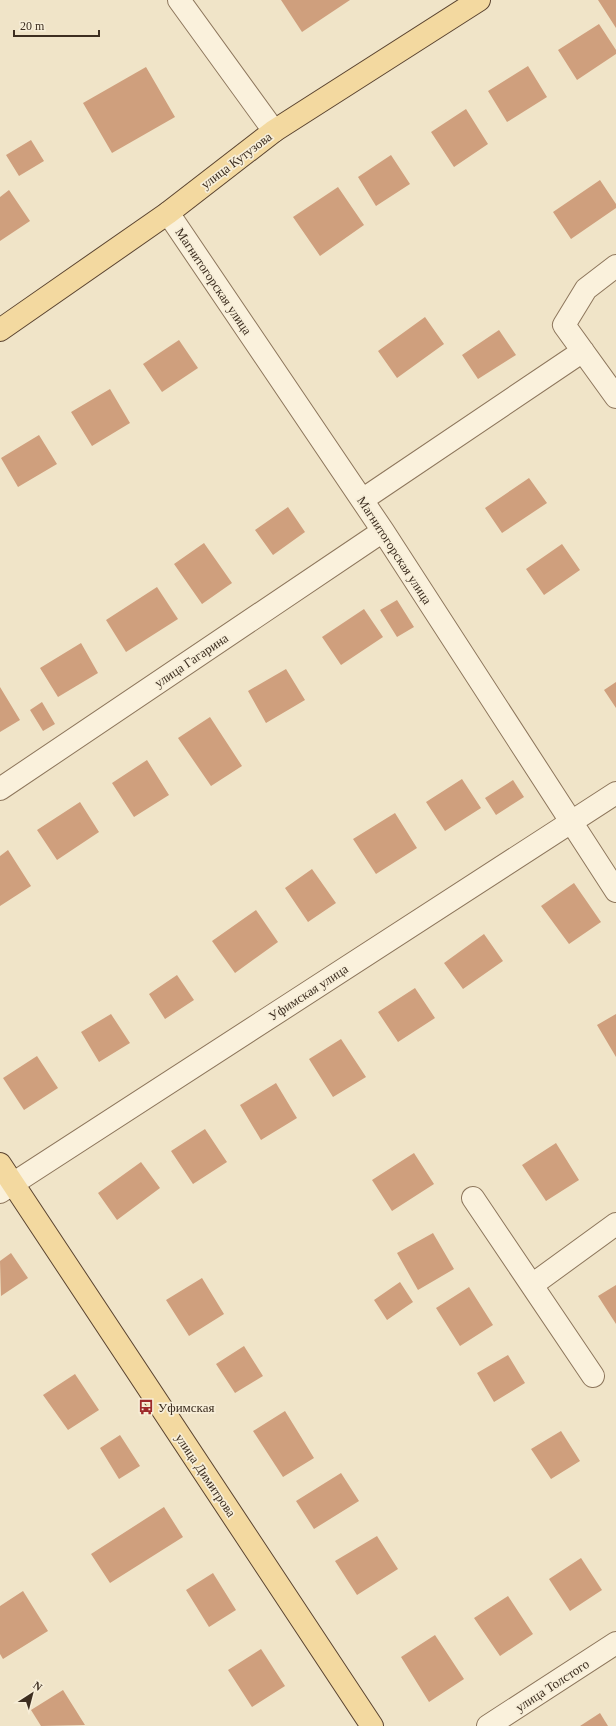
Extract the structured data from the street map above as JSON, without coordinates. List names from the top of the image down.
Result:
{
  "streets": {
    "main road": ["улица Кутузова", "улица Димитрова"],
    "street": [
      "Магнитогорская улица",
      "улица Гагарина",
      "Уфимская улица",
      "улица Толстого"
    ]
  },
  "crossings": [
    ["улица Кутузова", "Магнитогорская улица"],
    ["Магнитогорская улица", "улица Гагарина"],
    ["Магнитогорская улица", "Уфимская улица"],
    ["Уфимская улица", "улица Димитрова"]
  ],
  "places": {
    "bus stop": ["Уфимская"]
  },
  "scale_bar": "20 m",
  "north": "top right"
}
